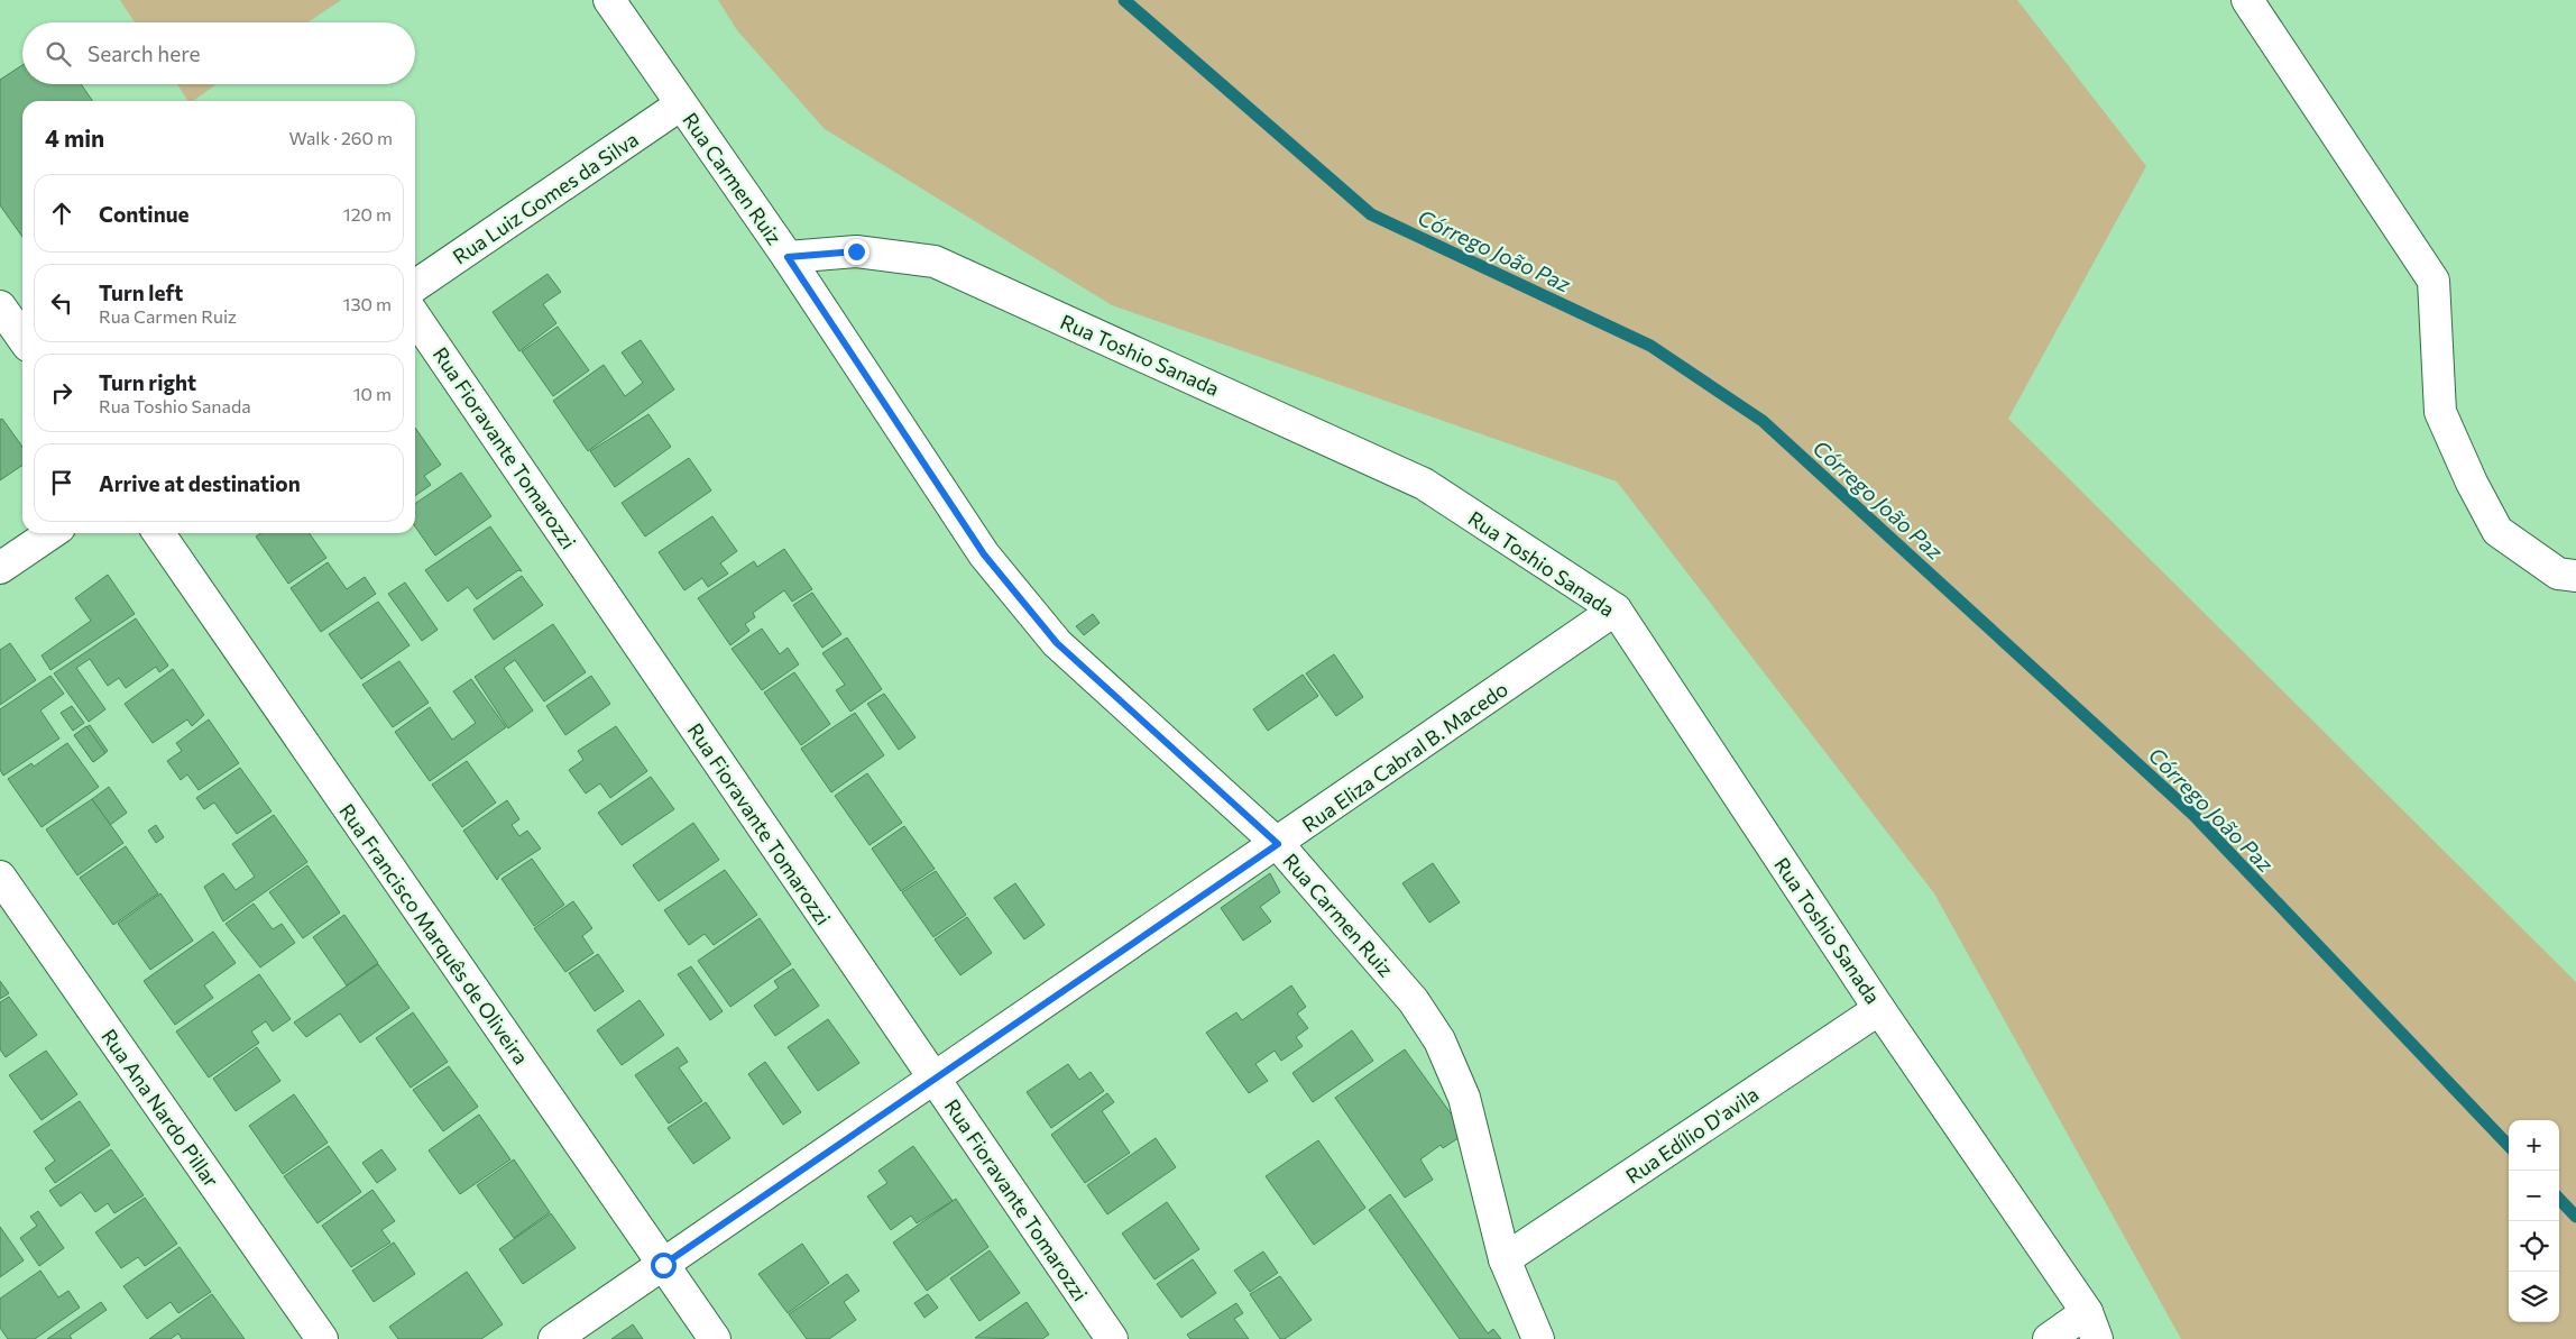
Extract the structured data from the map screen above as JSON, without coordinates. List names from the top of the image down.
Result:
{
  "streets": {
    "street": [
      "Rua Carmen Ruiz",
      "Rua Luiz Gomes da Silva",
      "Rua Toshio Sanada",
      "Rua Fioravante Tomarozzi",
      "Rua Eliza Cabral B. Macedo",
      "Rua Francisco Marquês de Oliveira",
      "Rua Ana Nardo Pillar",
      "Rua Edílio D'avila"
    ]
  },
  "crossings": [
    ["Rua Carmen Ruiz", "Rua Luiz Gomes da Silva"],
    ["Rua Carmen Ruiz", "Rua Toshio Sanada"],
    ["Rua Carmen Ruiz", "Rua Eliza Cabral B. Macedo"],
    ["Rua Carmen Ruiz", "Rua Edílio D'avila"],
    ["Rua Toshio Sanada", "Rua Eliza Cabral B. Macedo"],
    ["Rua Toshio Sanada", "Rua Edílio D'avila"],
    ["Rua Fioravante Tomarozzi", "Rua Eliza Cabral B. Macedo"],
    ["Rua Eliza Cabral B. Macedo", "Rua Francisco Marquês de Oliveira"]
  ],
  "water": ["Córrego João Paz"],
  "page": {
    "search": "Search here",
    "heading": ["4 min", "Walk · 260 m"],
    "list": [
      ["Continue", "120 m"],
      ["Turn left", "Rua Carmen Ruiz", "130 m"],
      ["Turn right", "Rua Toshio Sanada", "10 m"],
      "Arrive at destination"
    ],
    "map_buttons": ["+", "−"]
  }
}
